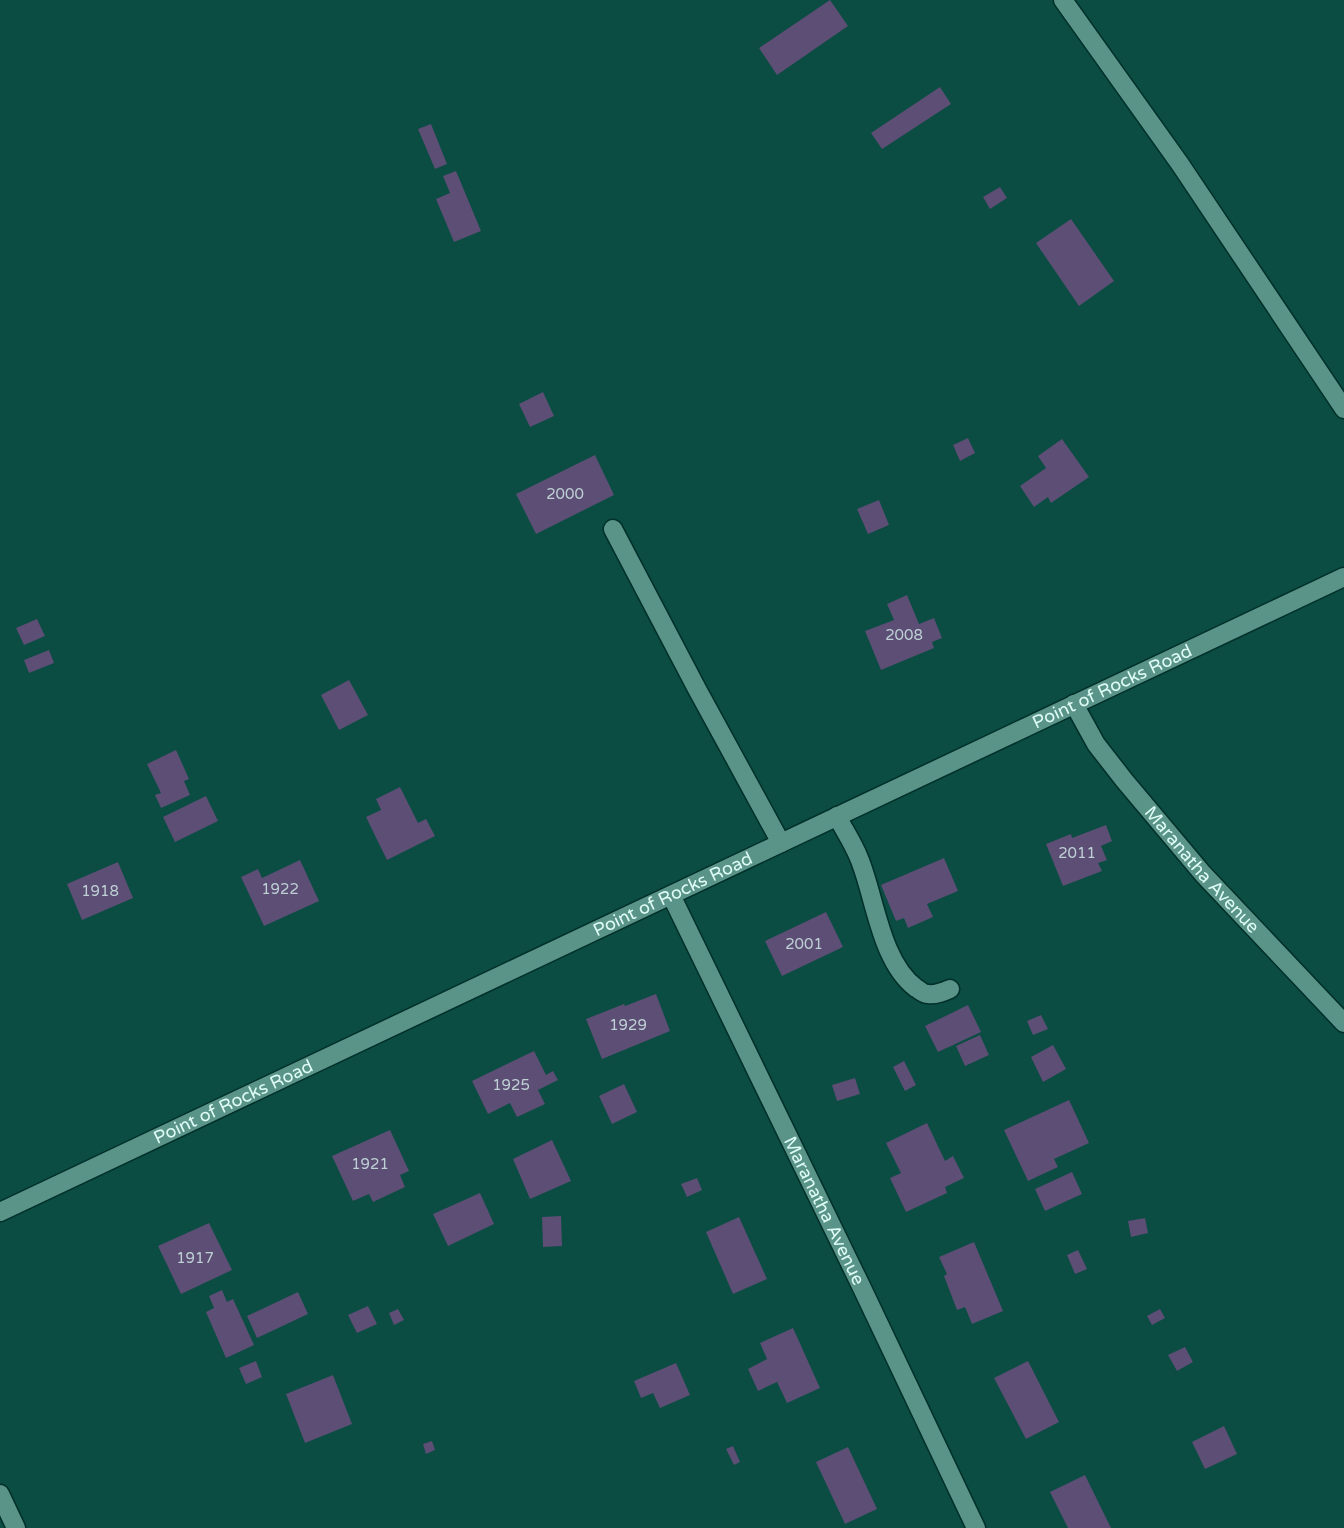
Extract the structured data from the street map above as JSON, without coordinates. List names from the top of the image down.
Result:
{
  "streets": {
    "street": ["Point of Rocks Road", "Maranatha Avenue"]
  },
  "crossings": [
    ["Point of Rocks Road", "Maranatha Avenue"]
  ],
  "house_numbers": [
    "2000",
    "2008",
    "2011",
    "1922",
    "1918",
    "2001",
    "1929",
    "1925",
    "1921",
    "1917"
  ]
}
